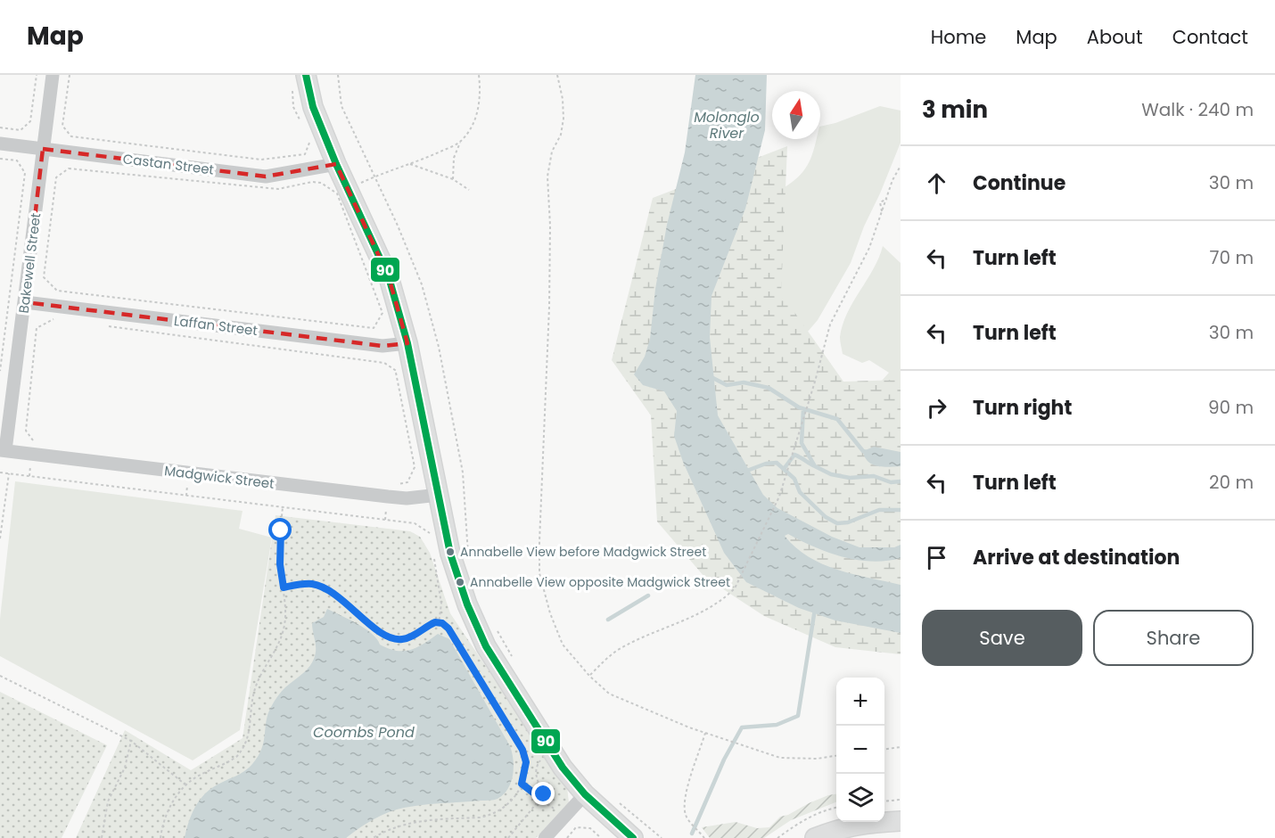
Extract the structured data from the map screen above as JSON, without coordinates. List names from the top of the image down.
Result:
{
  "streets": {
    "street": [
      "Castan Street",
      "Bakewell Street",
      "Laffan Street",
      "Madgwick Street"
    ]
  },
  "crossings": [
    ["Castan Street", "Bakewell Street"],
    ["Bakewell Street", "Laffan Street"],
    ["Bakewell Street", "Madgwick Street"]
  ],
  "water": ["Molonglo River", "Coombs Pond"],
  "places": ["Annabelle View before Madgwick Street", "Annabelle View opposite Madgwick Street"],
  "lines": ["transit line 90"],
  "north": "top",
  "page": {
    "header": "Map",
    "nav": [
      "Home",
      "Map",
      "About",
      "Contact"
    ],
    "heading": ["3 min", "Walk · 240 m"],
    "list": [
      ["Continue", "30 m"],
      ["Turn left", "70 m"],
      ["Turn left", "30 m"],
      ["Turn right", "90 m"],
      ["Turn left", "20 m"],
      "Arrive at destination"
    ],
    "buttons": ["Save", "Share"],
    "map_buttons": ["+", "−"]
  }
}
